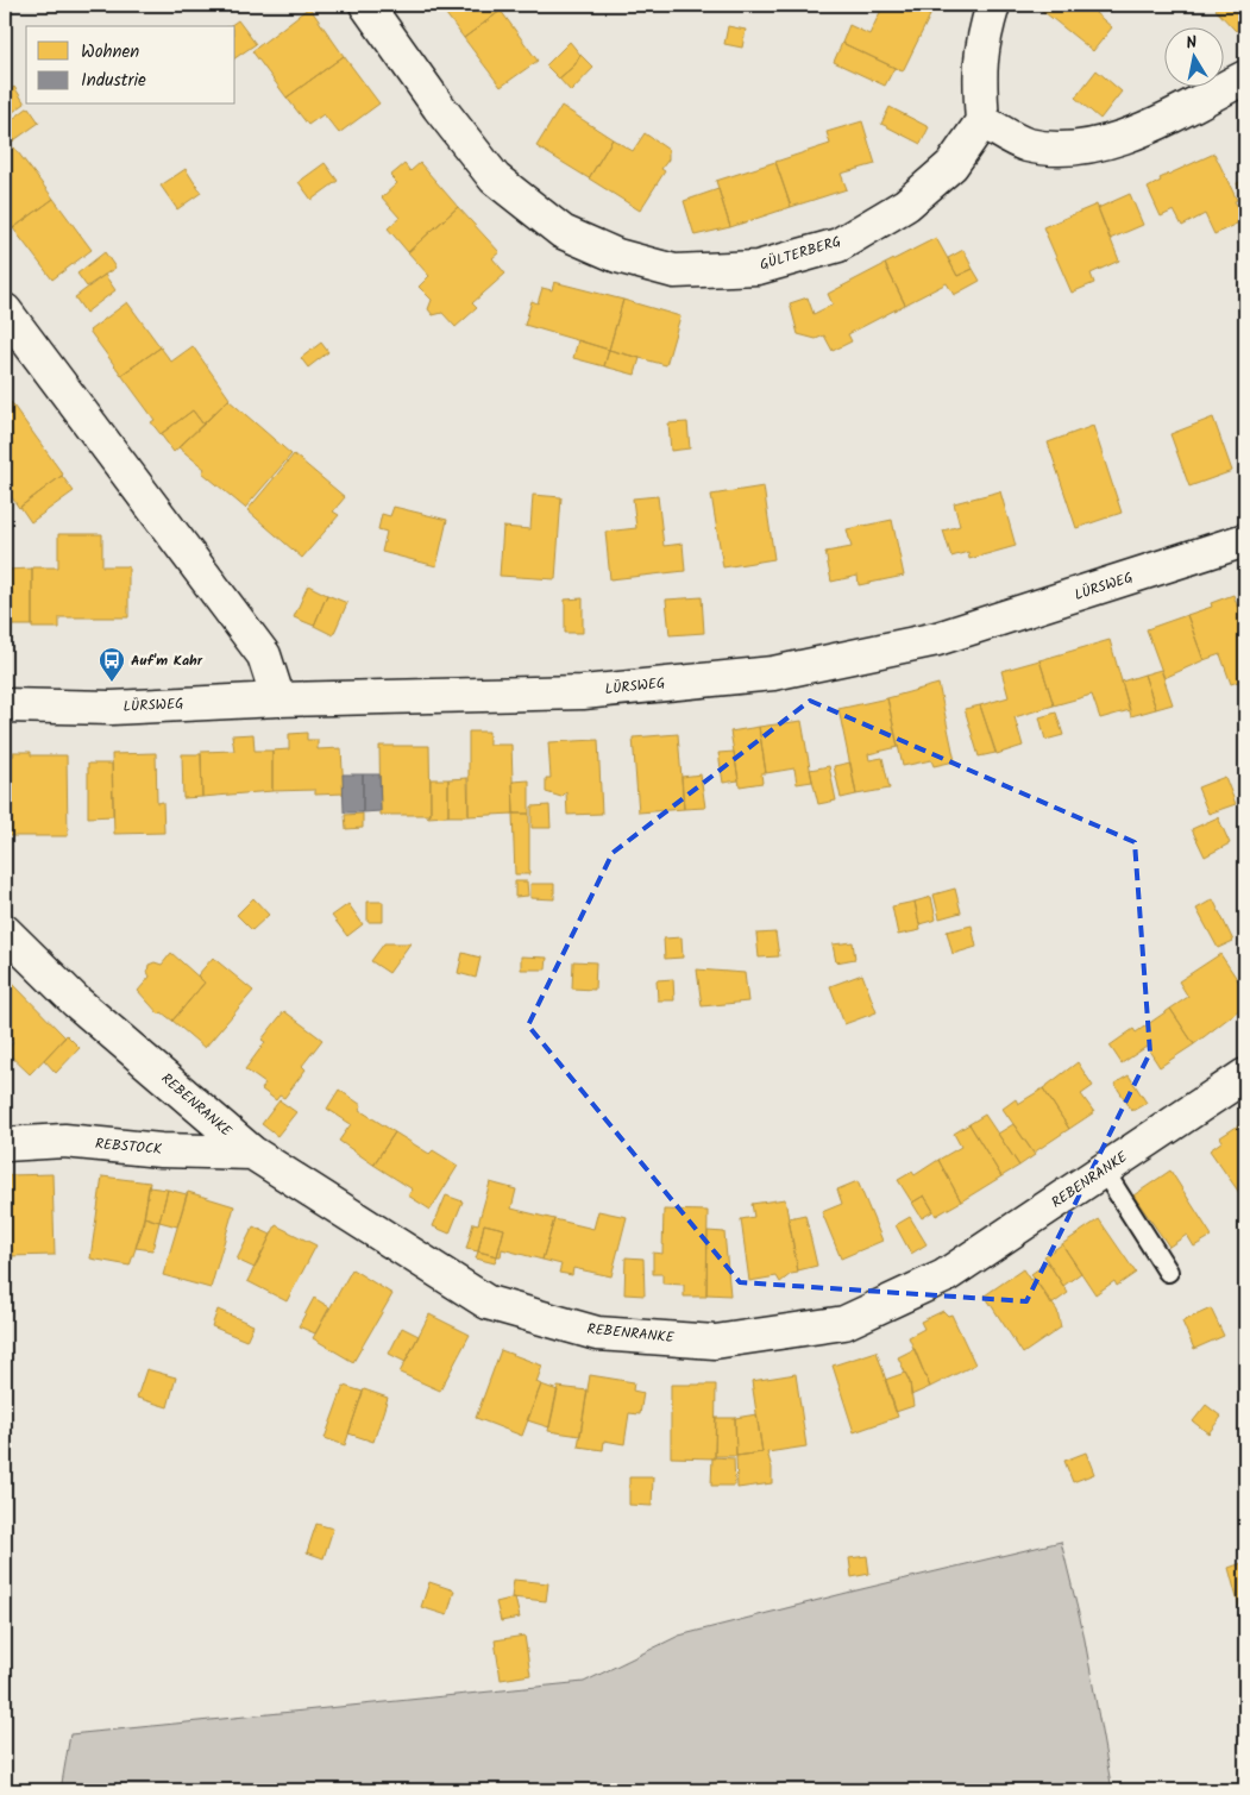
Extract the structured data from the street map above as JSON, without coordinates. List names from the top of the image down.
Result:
{
  "streets": {
    "street": [
      "GÜLTERBERG",
      "LÜRSWEG",
      "REBENRANKE",
      "REBSTOCK"
    ]
  },
  "crossings": [
    ["REBENRANKE", "REBSTOCK"]
  ],
  "places": {
    "bus stop": ["Auf'm Kahr"]
  },
  "legend": ["Wohnen", "Industrie"],
  "north": "top"
}
